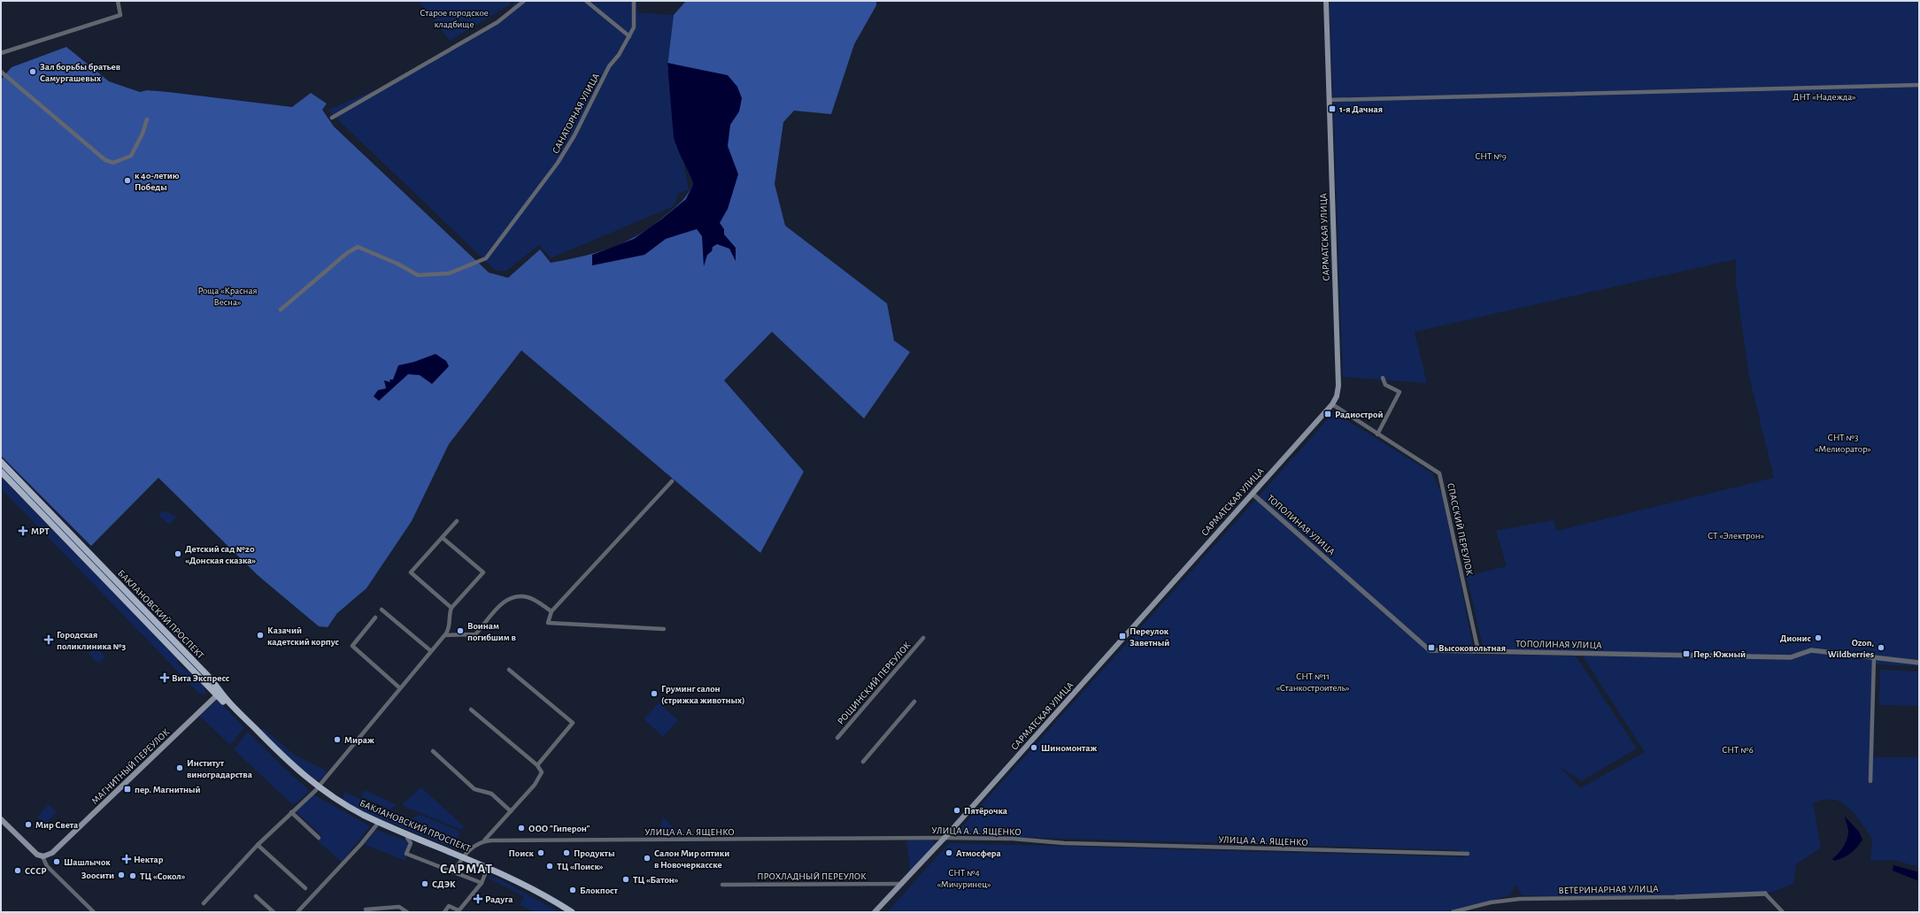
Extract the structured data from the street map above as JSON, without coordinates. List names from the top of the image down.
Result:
{
  "streets": {
    "main road": ["САРМАТСКАЯ УЛИЦА", "БАКЛАНОВСКИЙ ПРОСПЕКТ", "МАГНИТНЫЙ ПЕРЕУЛОК"],
    "street": [
      "САНАТОРНАЯ УЛИЦА",
      "ТОПОЛИНАЯ УЛИЦА",
      "СПАССКИЙ ПЕРЕУЛОК",
      "РОЩИНСКИЙ ПЕРЕУЛОК",
      "УЛИЦА А. А. ЯЩЕНКО",
      "ПРОХЛАДНЫЙ ПЕРЕУЛОК",
      "ВЕТЕРИНАРНАЯ УЛИЦА"
    ]
  },
  "crossings": [
    ["САРМАТСКАЯ УЛИЦА", "СПАССКИЙ ПЕРЕУЛОК"],
    ["САРМАТСКАЯ УЛИЦА", "УЛИЦА А. А. ЯЩЕНКО"],
    ["САРМАТСКАЯ УЛИЦА", "ПРОХЛАДНЫЙ ПЕРЕУЛОК"],
    ["ТОПОЛИНАЯ УЛИЦА", "СПАССКИЙ ПЕРЕУЛОК"],
    ["БАКЛАНОВСКИЙ ПРОСПЕКТ", "МАГНИТНЫЙ ПЕРЕУЛОК"]
  ],
  "districts": ["САРМАТ"],
  "parks": [
    "Старое городское кладбище",
    "ДНТ «Надежда»",
    "СНТ №9",
    "Роща «Красная Весна»",
    "СНТ №3 «Мелиоратор»",
    "СТ «Электрон»",
    "СНТ №11 «Станкостроитель»",
    "СНТ №6",
    "СНТ №4 «Мичуринец»"
  ],
  "places": {
    "other": [
      "Зал борьбы братьев Самургашевых",
      "к 40-летию Победы",
      "Детский сад №20 «Донская сказка»",
      "Воинам погибшим в",
      "Казачий кадетский корпус",
      "Дионис",
      "Ozon, Wildberries",
      "Груминг салон (стрижка животных)",
      "Мираж",
      "Шиномонтаж",
      "Институт виноградарства",
      "Пятёрочка",
      "Мир Света",
      "ООО \"Гиперон\"",
      "Поиск",
      "Продукты",
      "Атмосфера",
      "Салон Мир оптики в Новочеркасске",
      "Шашлычок",
      "ТЦ «Поиск»",
      "СССР",
      "Зоосити",
      "ТЦ «Сокол»",
      "ТЦ «Батон»",
      "СДЭК",
      "Блокпост"
    ],
    "transit": [
      "1-я Дачная",
      "Радиострой",
      "Переулок Заветный",
      "Высоковольтная",
      "Пер. Южный",
      "пер. Магнитный"
    ],
    "health": [
      "МРТ",
      "Городская поликлиника №3",
      "Вита Экспресс",
      "Нектар",
      "Радуга"
    ]
  }
}
